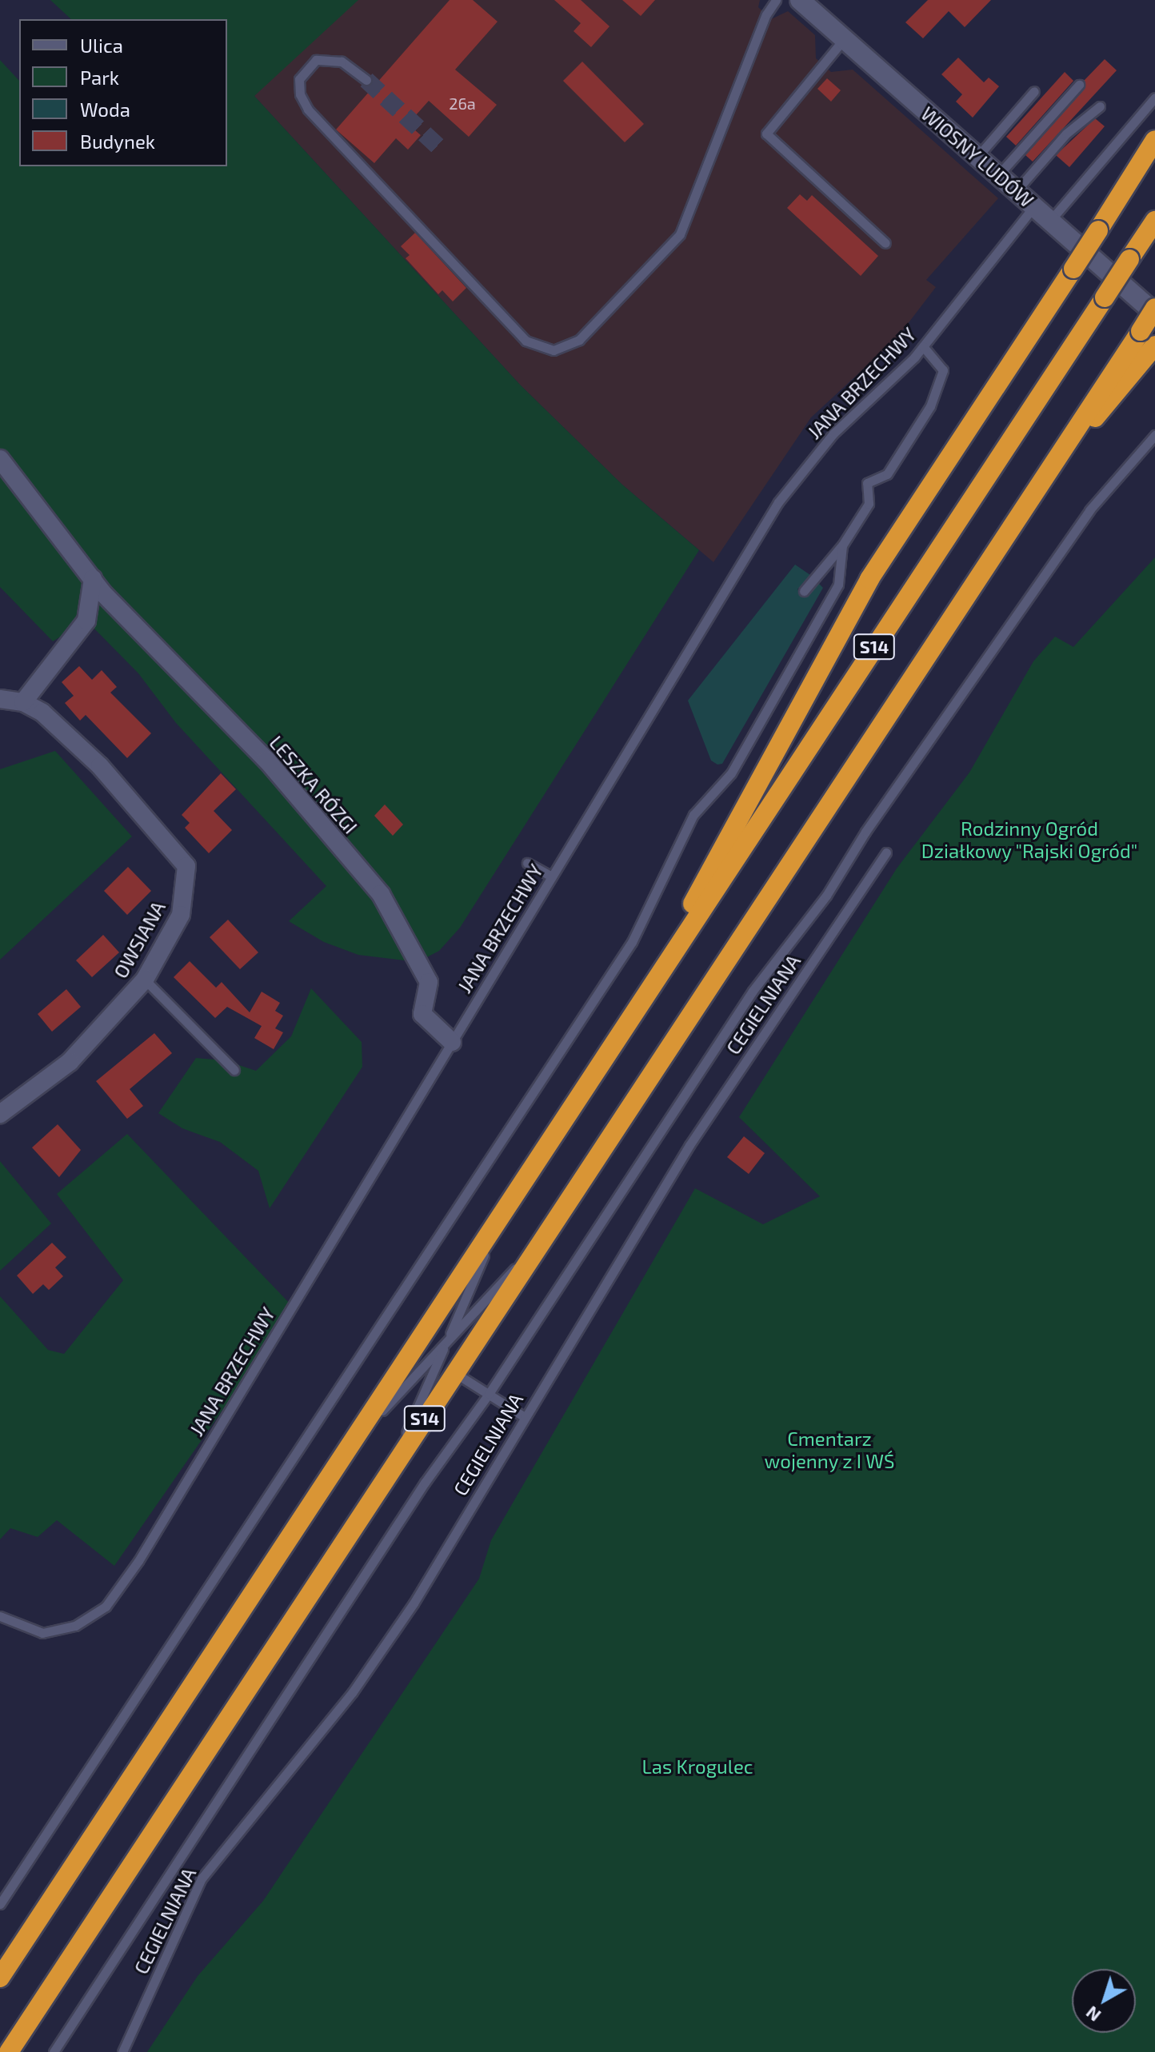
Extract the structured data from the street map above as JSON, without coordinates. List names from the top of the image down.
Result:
{
  "streets": {
    "highway": ["S14"],
    "street": ["WIOSNY LUDÓW", "LESZKA RÓZGI", "OWSIANA"],
    "lane": ["JANA BRZECHWY", "CEGIELNIANA"]
  },
  "crossings": [
    ["WIOSNY LUDÓW", "JANA BRZECHWY"],
    ["JANA BRZECHWY", "LESZKA RÓZGI"]
  ],
  "parks": ["Rodzinny Ogród Działkowy \"Rajski Ogród\"", "Cmentarz wojenny z I WŚ", "Las Krogulec"],
  "house_numbers": ["26a"],
  "legend": [
    "Ulica",
    "Park",
    "Woda",
    "Budynek"
  ],
  "north": "bottom left"
}
